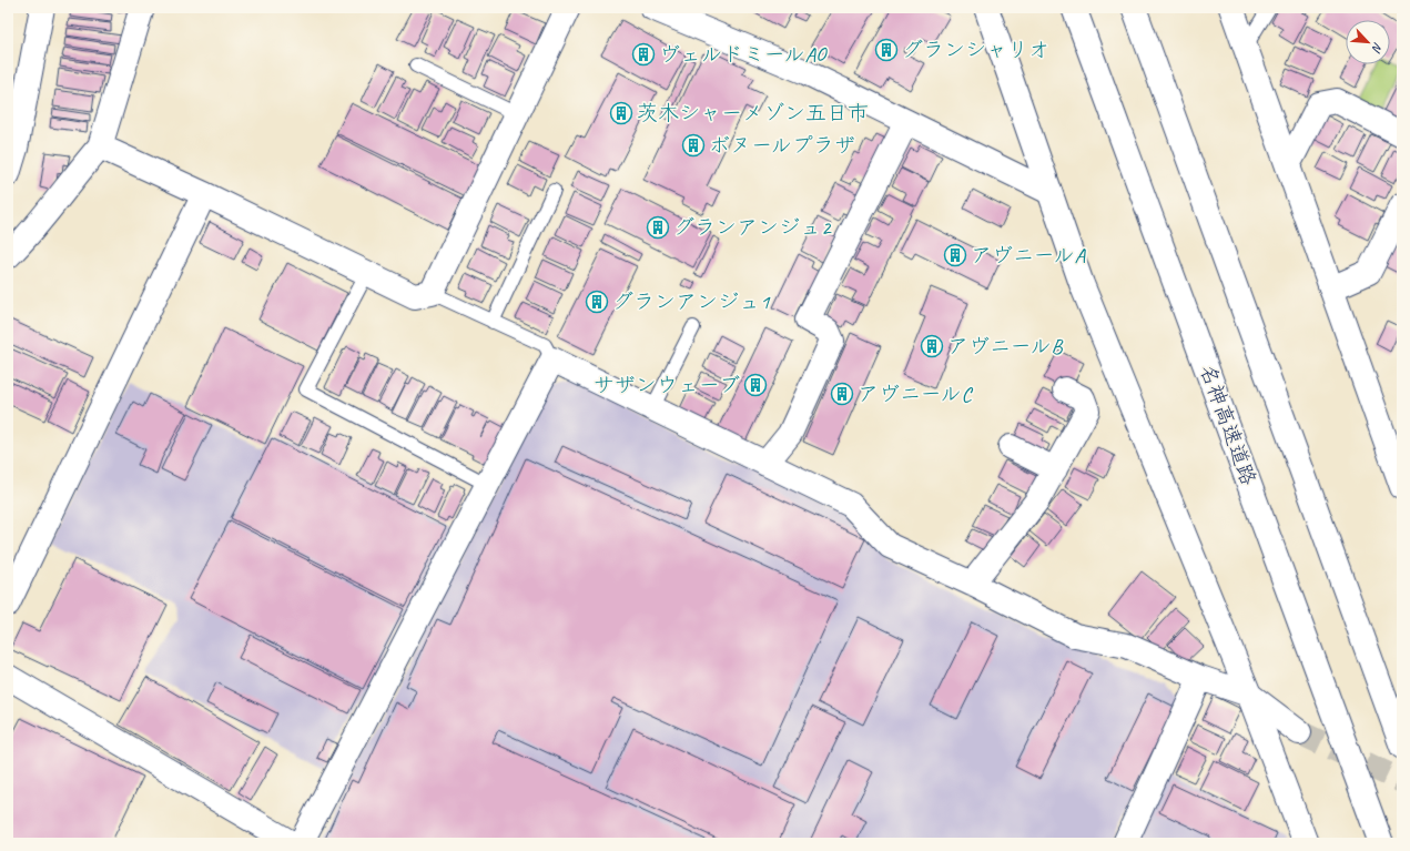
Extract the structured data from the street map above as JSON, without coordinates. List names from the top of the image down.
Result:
{
  "streets": {
    "main road": ["名神高速道路"]
  },
  "places": {
    "building": [
      "グランシャリオ",
      "ヴェルドミールAO",
      "茨木シャーメゾン五日市",
      "ボヌールプラザ",
      "グランアンジュ2",
      "アヴニールA",
      "グランアンジュ1",
      "アヴニールB",
      "サザンウェーブ",
      "アヴニールC"
    ]
  },
  "north": "bottom right"
}
